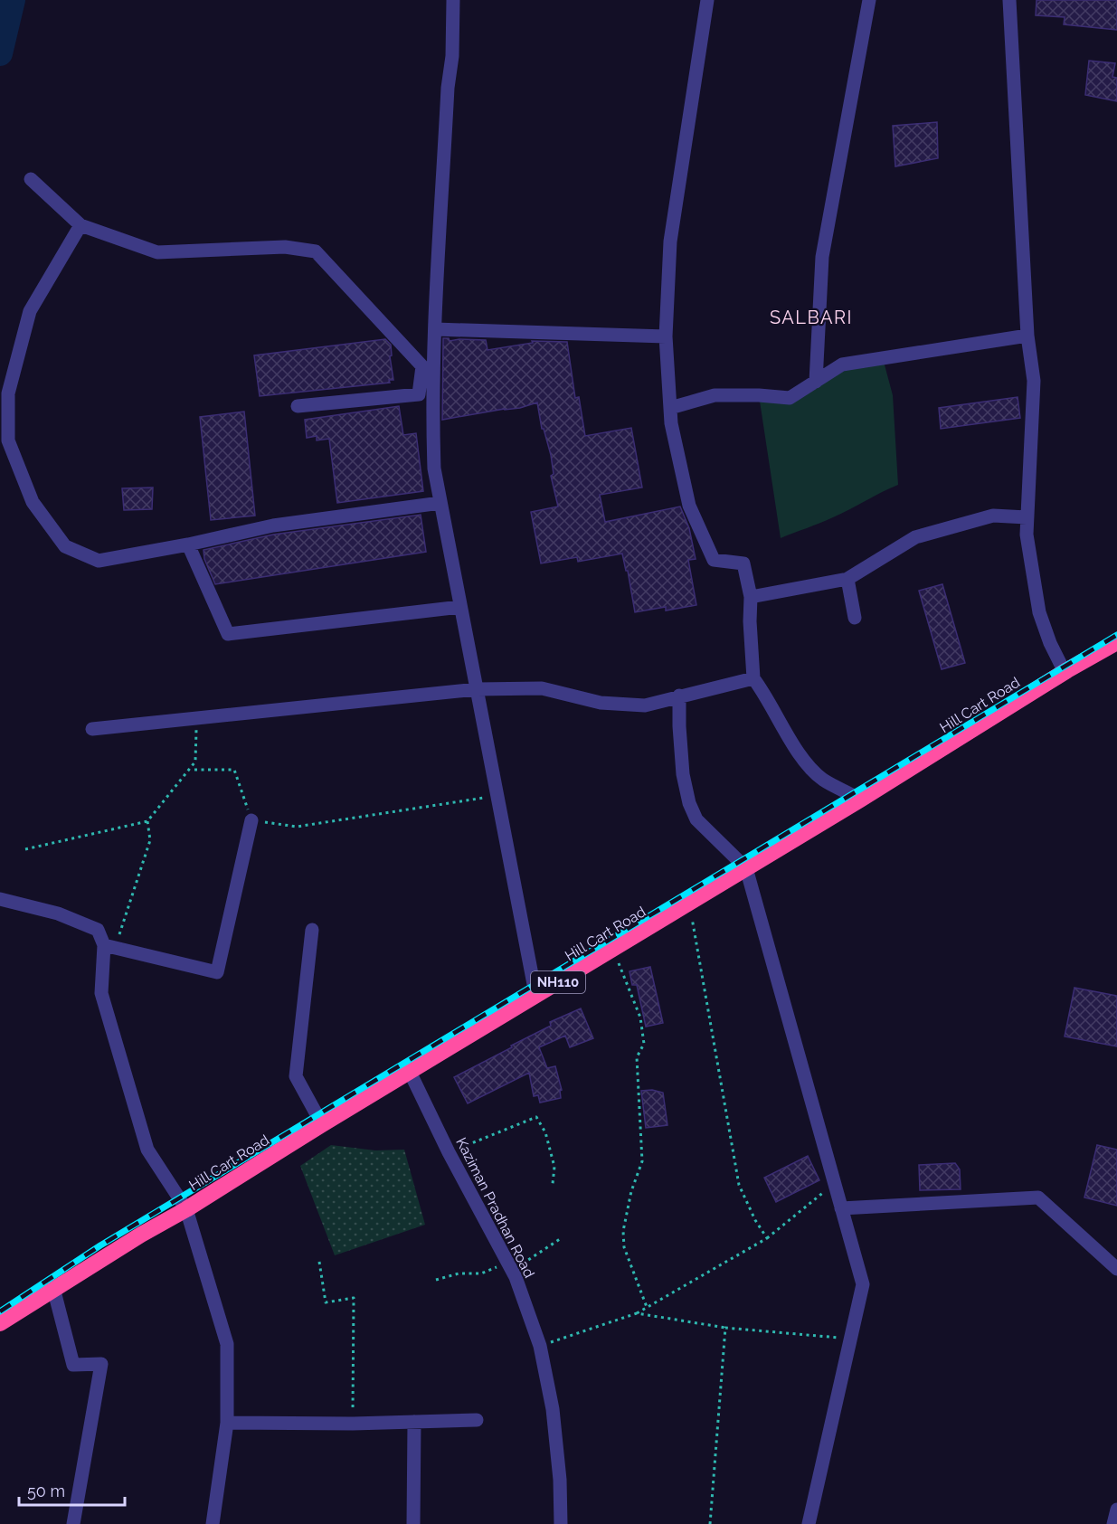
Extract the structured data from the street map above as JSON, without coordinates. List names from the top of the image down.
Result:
{
  "streets": {
    "highway": ["Hill Cart Road", "NH110"],
    "street": ["Kaziman Pradhan Road"]
  },
  "crossings": [
    ["Hill Cart Road", "Kaziman Pradhan Road"]
  ],
  "districts": ["SALBARI"],
  "scale_bar": "50 m"
}
